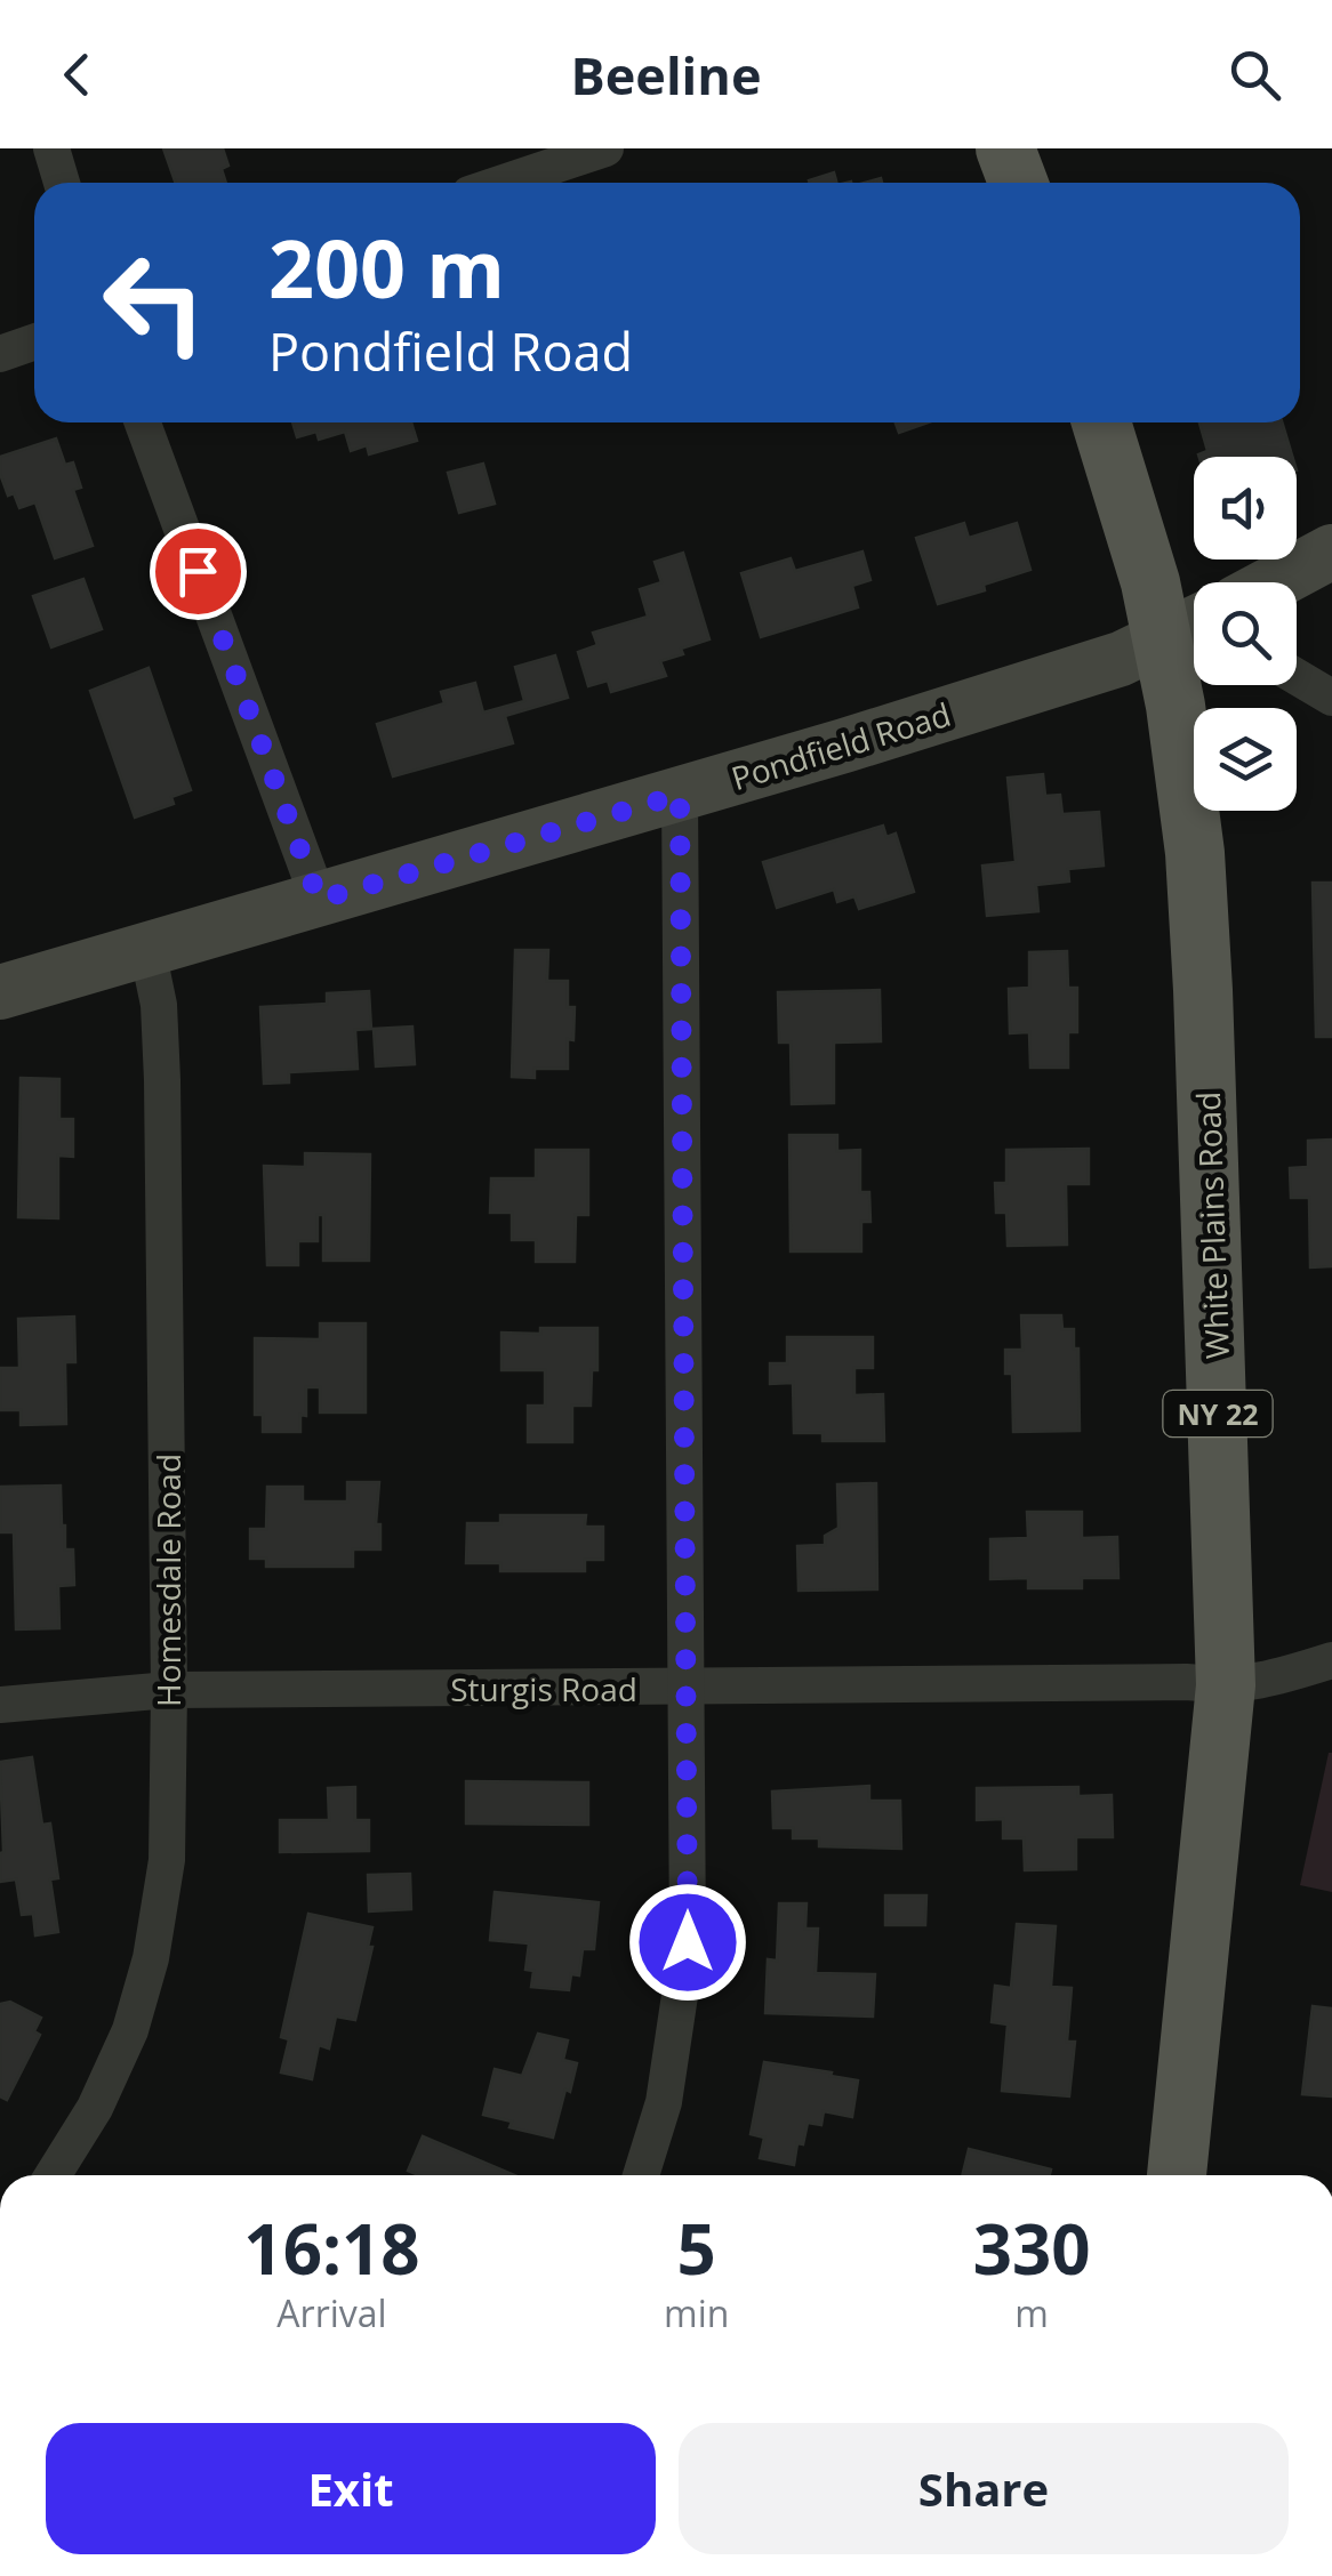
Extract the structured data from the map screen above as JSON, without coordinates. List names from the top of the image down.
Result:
{
  "streets": {
    "main road": ["White Plains Road", "NY 22"],
    "street": ["Pondfield Road", "Homesdale Road", "Sturgis Road"]
  },
  "crossings": [
    ["Pondfield Road", "Homesdale Road"],
    ["White Plains Road", "Sturgis Road"],
    ["Homesdale Road", "Sturgis Road"]
  ],
  "page": {
    "header": "Beeline",
    "turn": ["200 m", "Pondfield Road"],
    "eta": [
      "16:18",
      "Arrival",
      "5",
      "min",
      "330",
      "m"
    ],
    "buttons": ["Exit", "Share"]
  }
}
